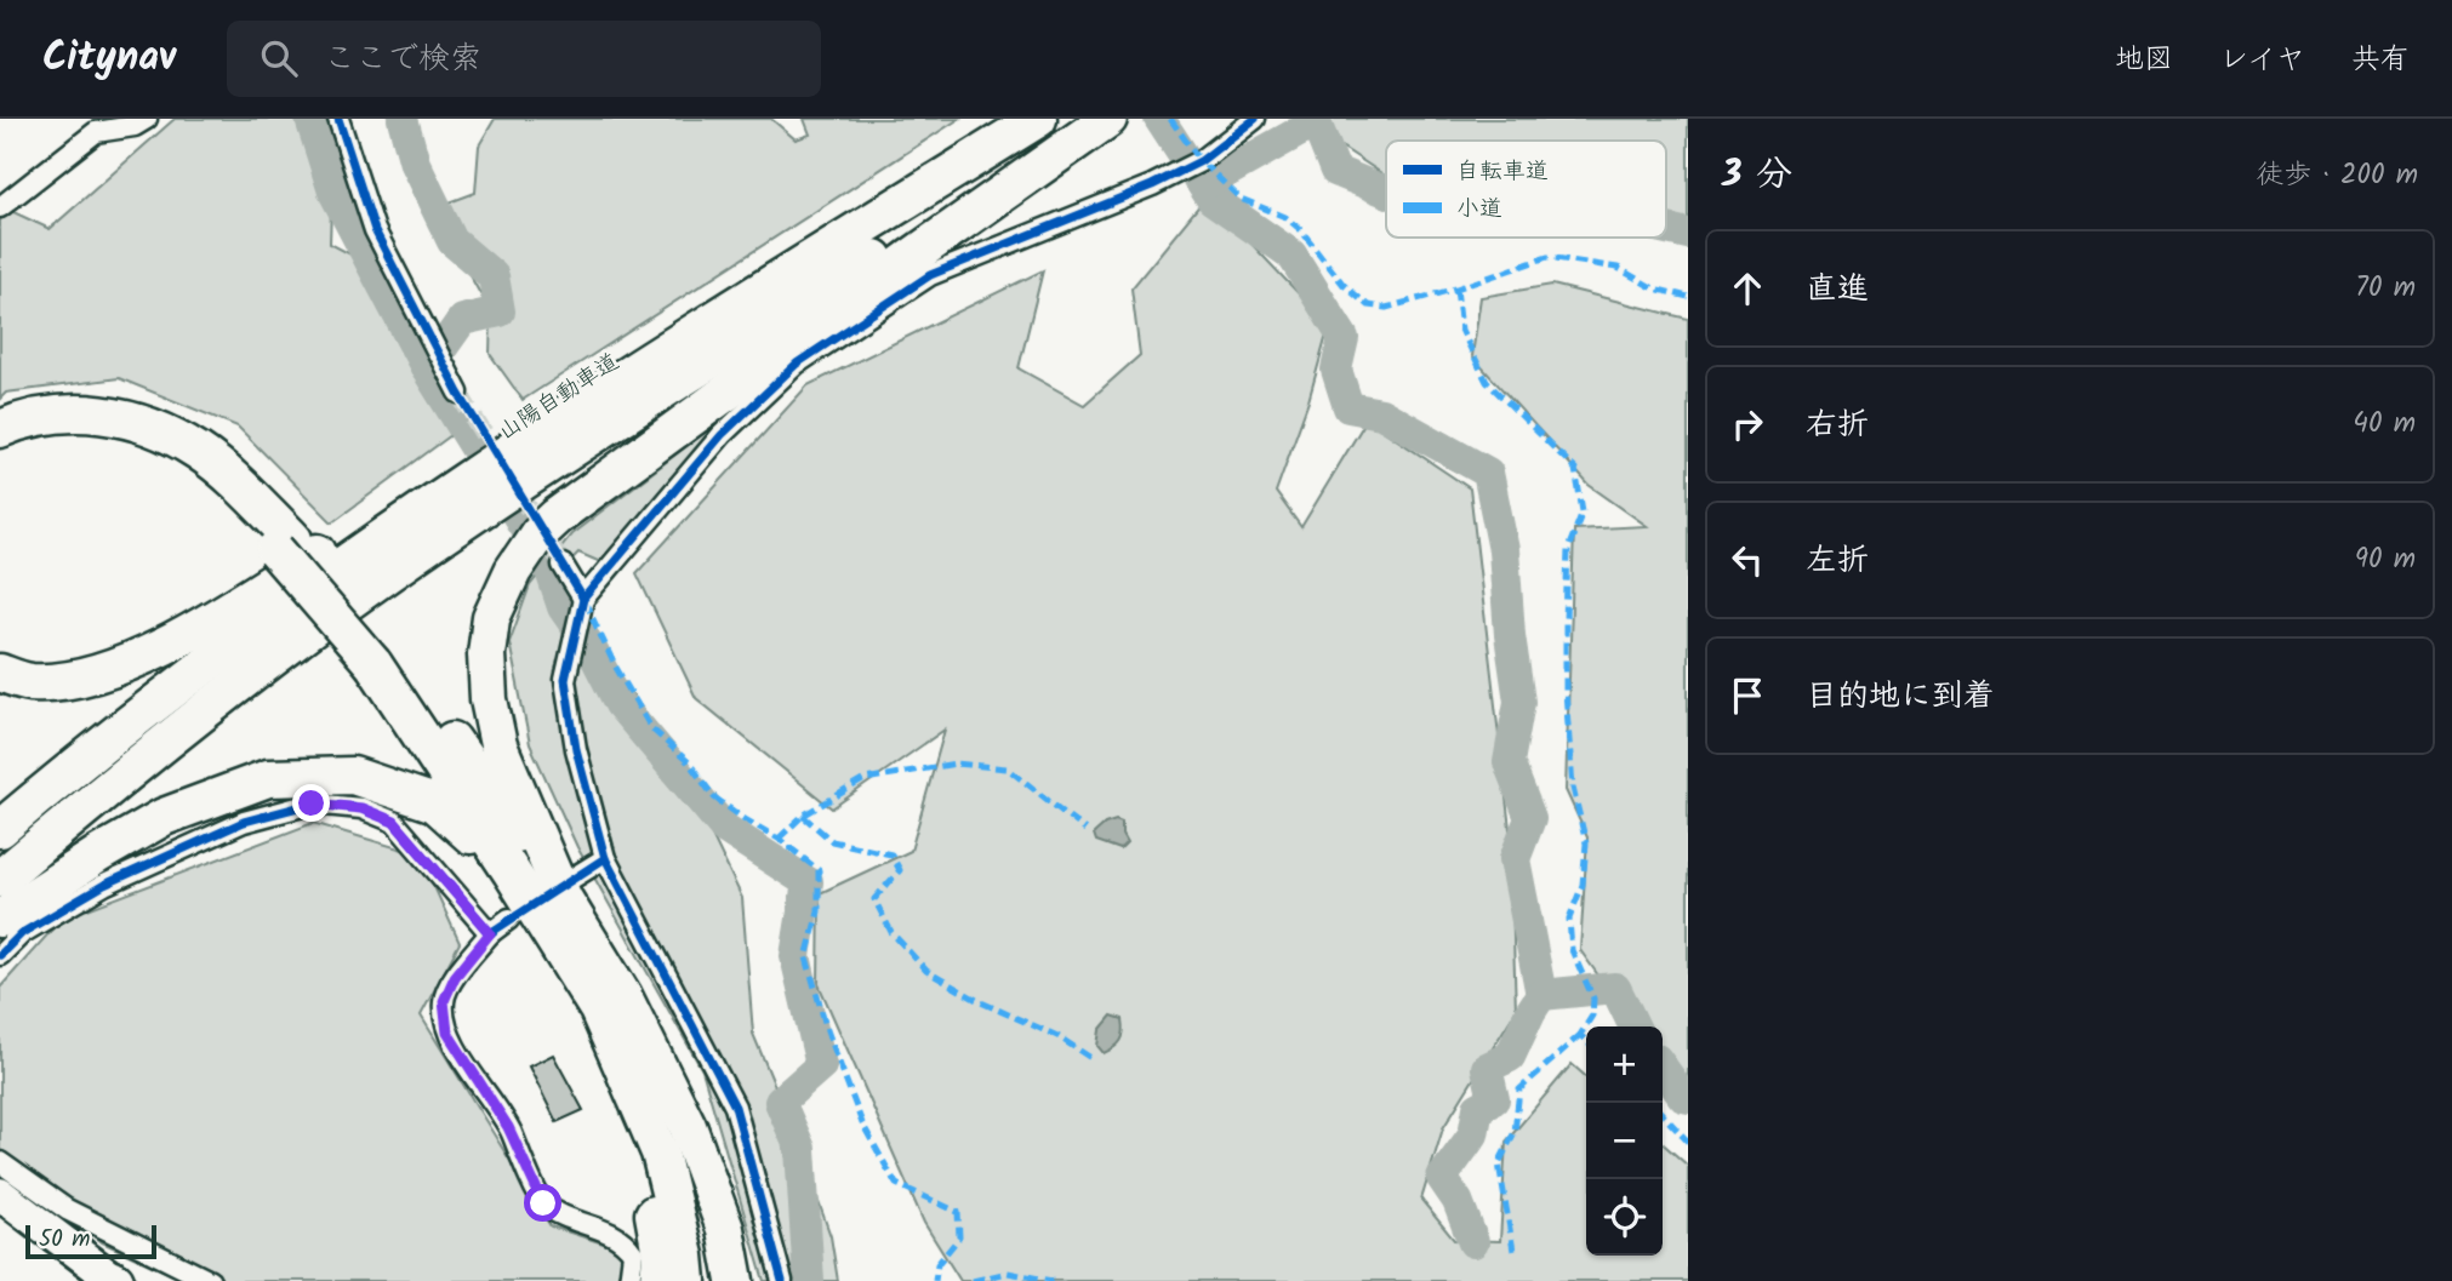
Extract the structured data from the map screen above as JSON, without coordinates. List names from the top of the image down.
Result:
{
  "streets": {
    "highway": ["山陽自動車道"]
  },
  "legend": ["自転車道", "小道"],
  "scale_bar": "50 m",
  "page": {
    "header": "Citynav",
    "search": "ここで検索",
    "nav": ["地図", "レイヤ", "共有"],
    "heading": ["3 分", "徒歩 · 200 m"],
    "list": [
      ["直進", "70 m"],
      ["右折", "40 m"],
      ["左折", "90 m"],
      "目的地に到着"
    ],
    "map_buttons": ["+", "−"],
    "scale": "50 m"
  }
}
